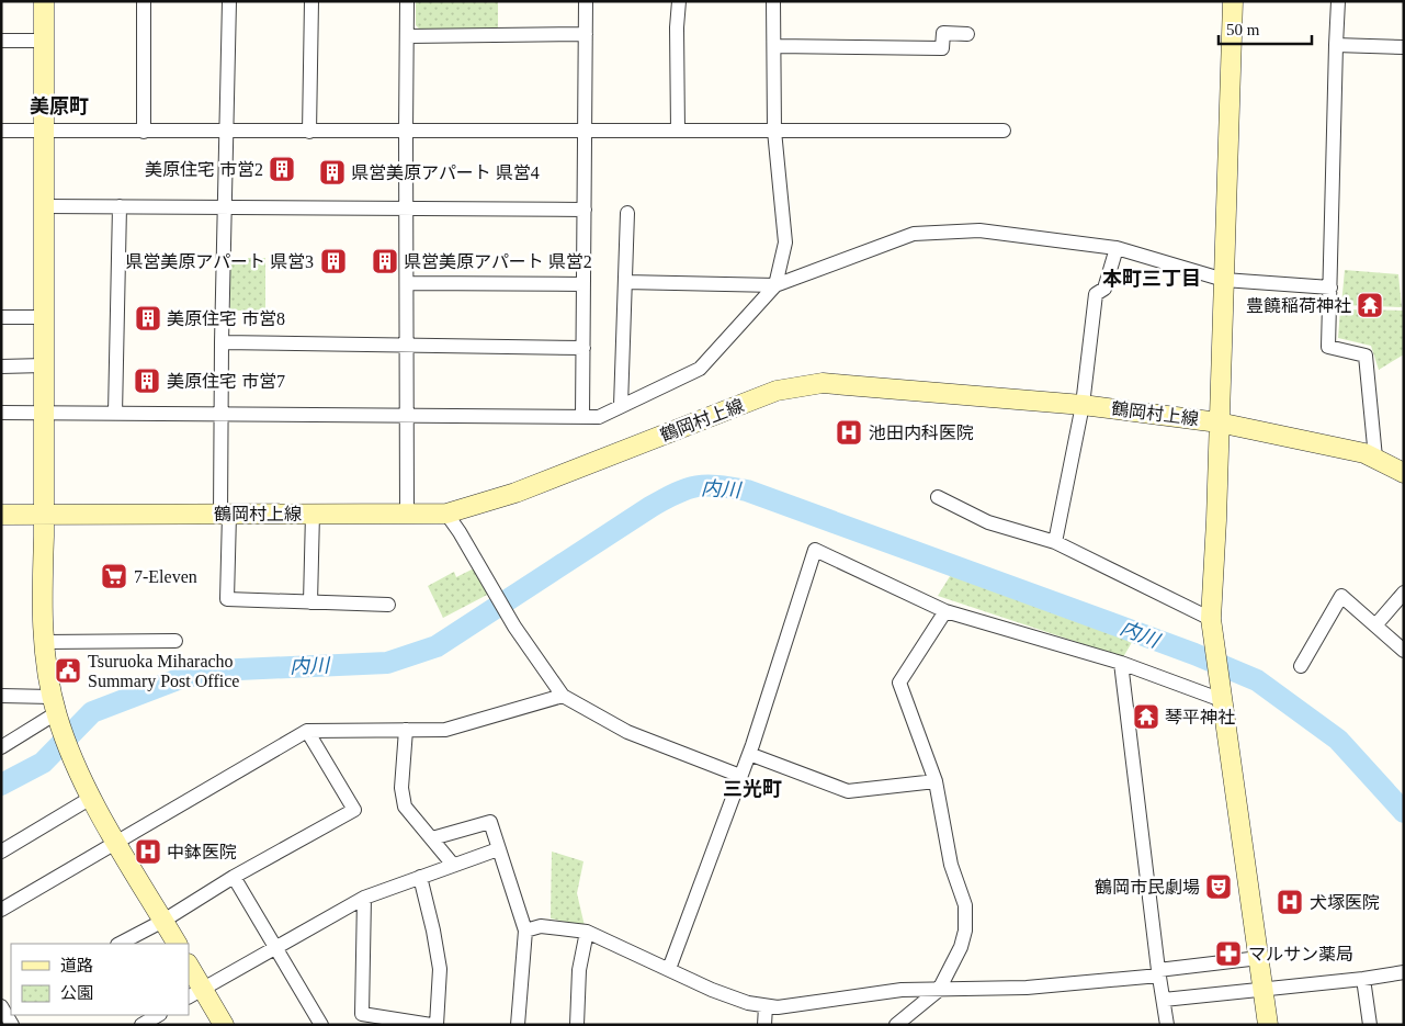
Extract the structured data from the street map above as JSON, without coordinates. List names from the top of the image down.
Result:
{
  "streets": {
    "street": ["鶴岡村上線"]
  },
  "districts": ["美原町", "本町三丁目", "三光町"],
  "water": ["内川"],
  "places": {
    "building": [
      "美原住宅 市営2",
      "県営美原アパート 県営4",
      "県営美原アパート 県営3",
      "県営美原アパート 県営2",
      "美原住宅 市営8",
      "美原住宅 市営7"
    ],
    "temple": ["豊饒稲荷神社", "琴平神社"],
    "hospital": ["池田内科医院", "中鉢医院", "犬塚医院"],
    "supermarket": ["7-Eleven"],
    "public building": ["Tsuruoka Miharacho Summary Post Office"],
    "theatre": ["鶴岡市民劇場"],
    "pharmacy": ["マルサン薬局"]
  },
  "legend": ["道路", "公園"],
  "scale_bar": "50 m"
}
